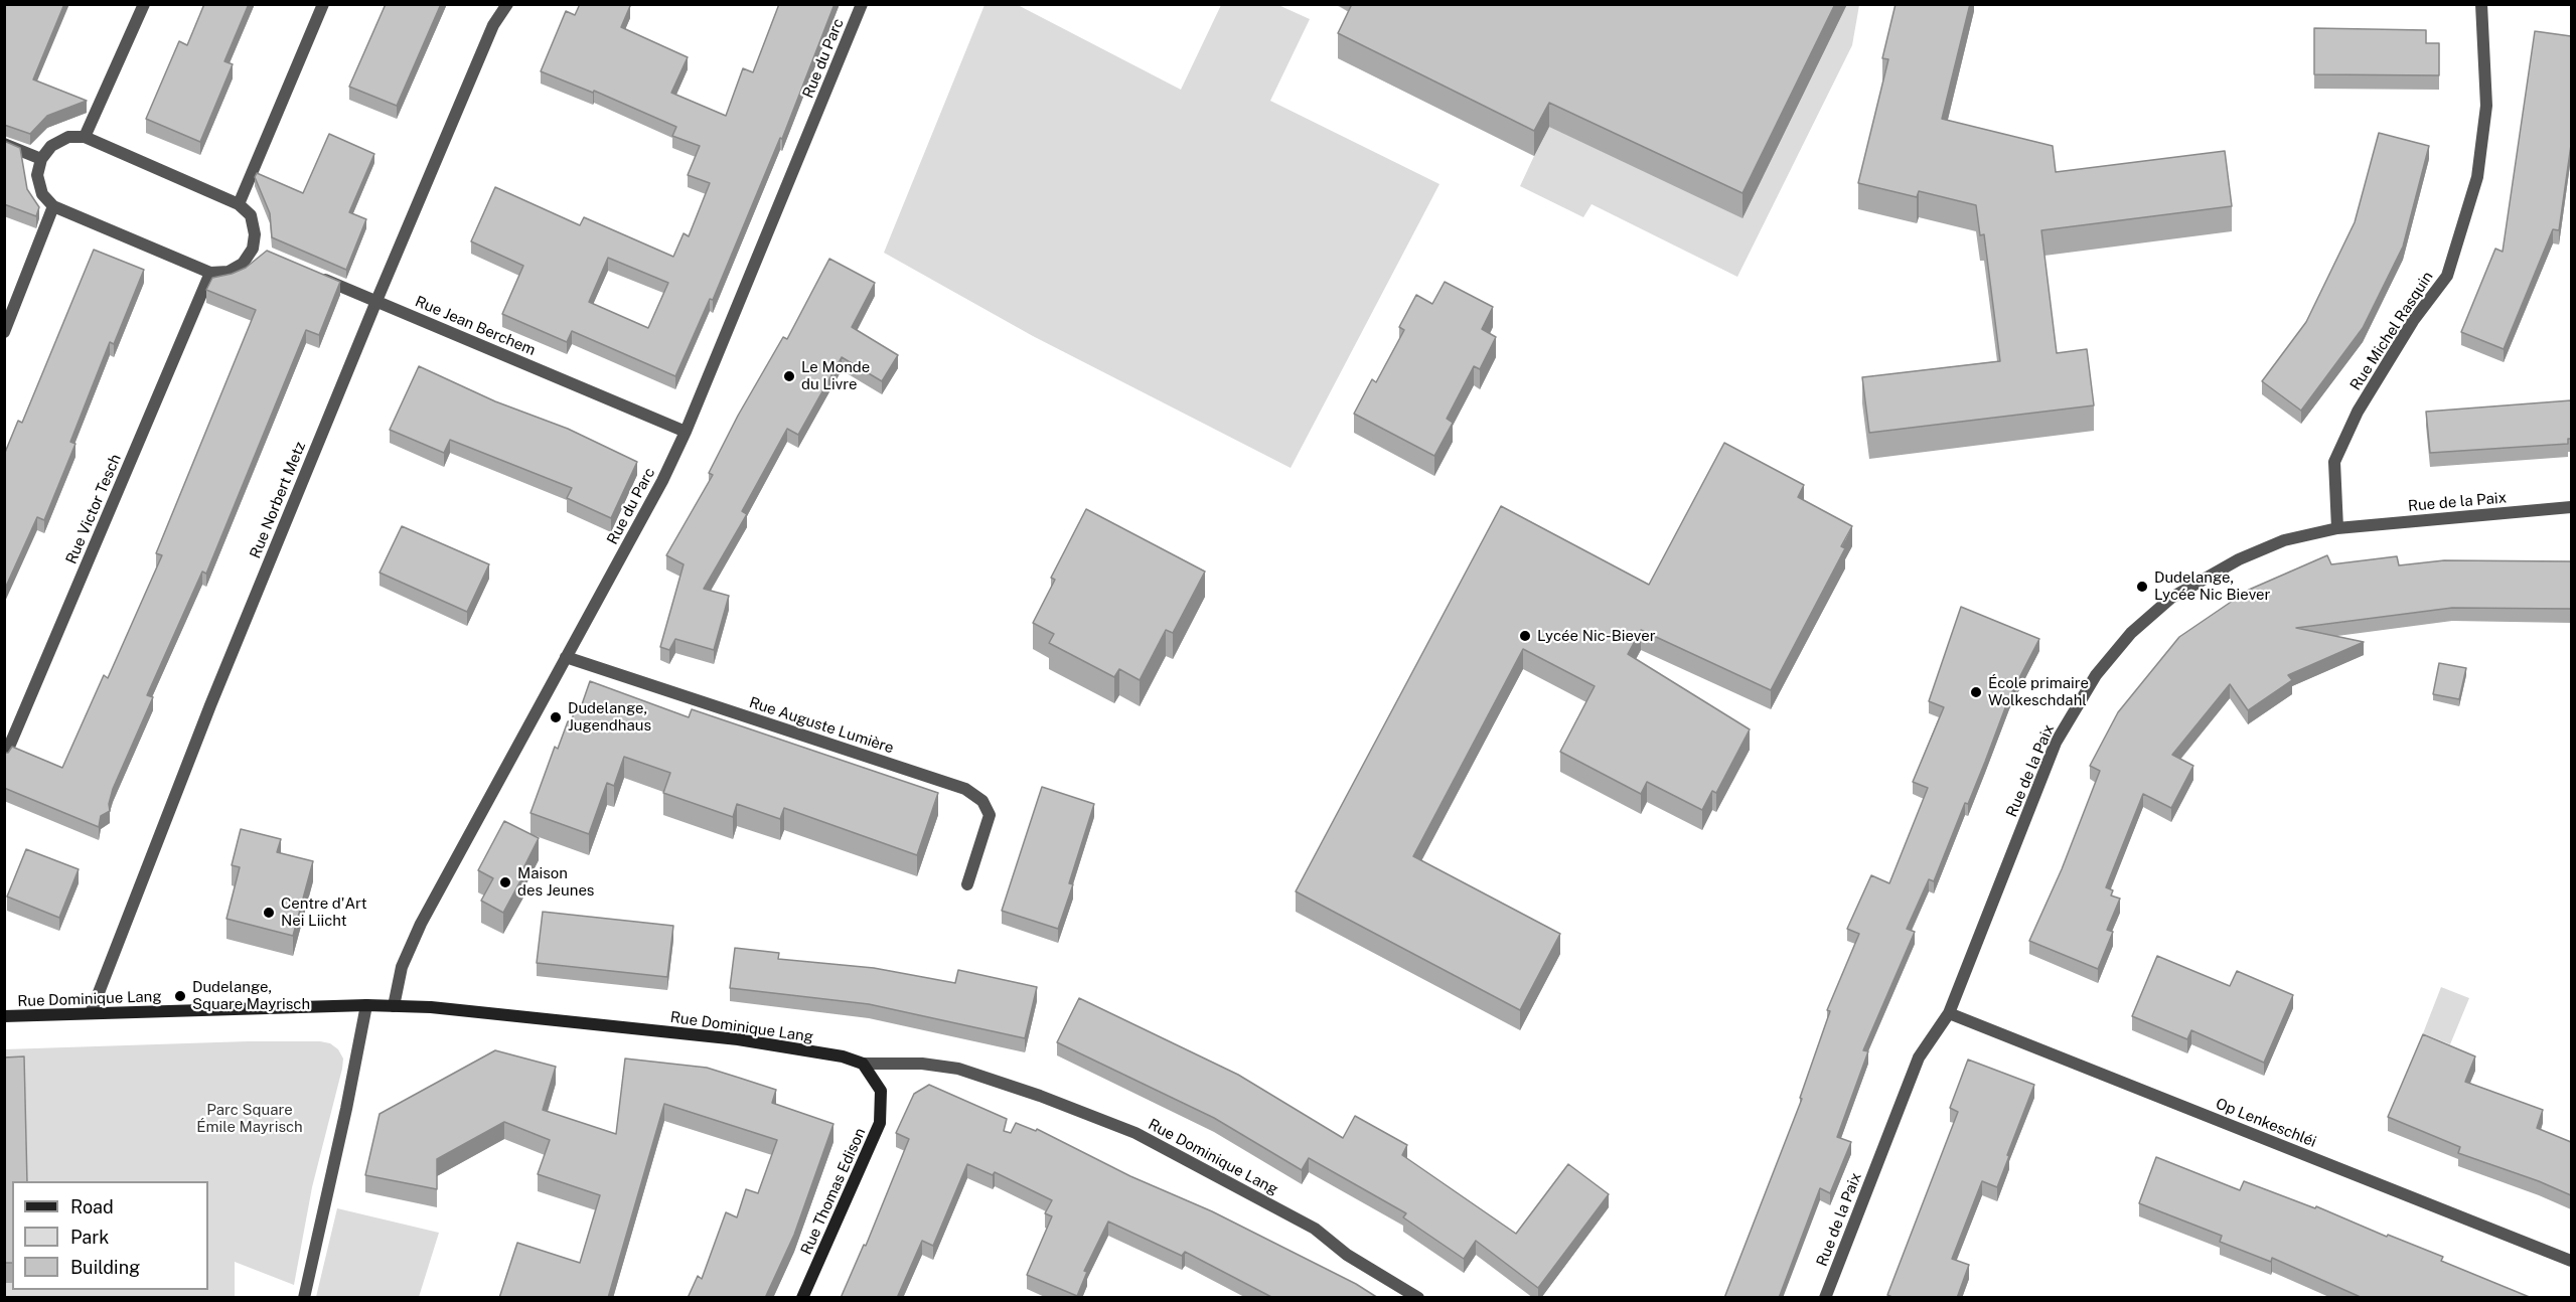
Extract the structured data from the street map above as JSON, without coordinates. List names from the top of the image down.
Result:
{
  "streets": {
    "main road": ["Rue Dominique Lang", "Rue Thomas Edison"],
    "street": [
      "Rue du Parc",
      "Rue Jean Berchem",
      "Rue Michel Rasquin",
      "Rue Norbert Metz",
      "Rue de la Paix",
      "Rue Victor Tesch",
      "Rue Auguste Lumière",
      "Op Lenkeschléi"
    ]
  },
  "crossings": [
    ["Rue du Parc", "Rue Jean Berchem"],
    ["Rue du Parc", "Rue Auguste Lumière"],
    ["Rue du Parc", "Rue Dominique Lang"],
    ["Rue Jean Berchem", "Rue Norbert Metz"],
    ["Rue Michel Rasquin", "Rue de la Paix"],
    ["Rue Norbert Metz", "Rue Dominique Lang"],
    ["Rue de la Paix", "Op Lenkeschléi"],
    ["Rue Dominique Lang", "Rue Thomas Edison"]
  ],
  "parks": ["Parc Square Émile Mayrisch"],
  "places": [
    "Le Monde du Livre",
    "Dudelange, Lycée Nic Biever",
    "Lycée Nic-Biever",
    "École primaire Wolkeschdahl",
    "Dudelange, Jugendhaus",
    "Maison des Jeunes",
    "Centre d'Art Nei Liicht",
    "Dudelange, Square Mayrisch"
  ],
  "legend": ["Road", "Park", "Building"]
}
